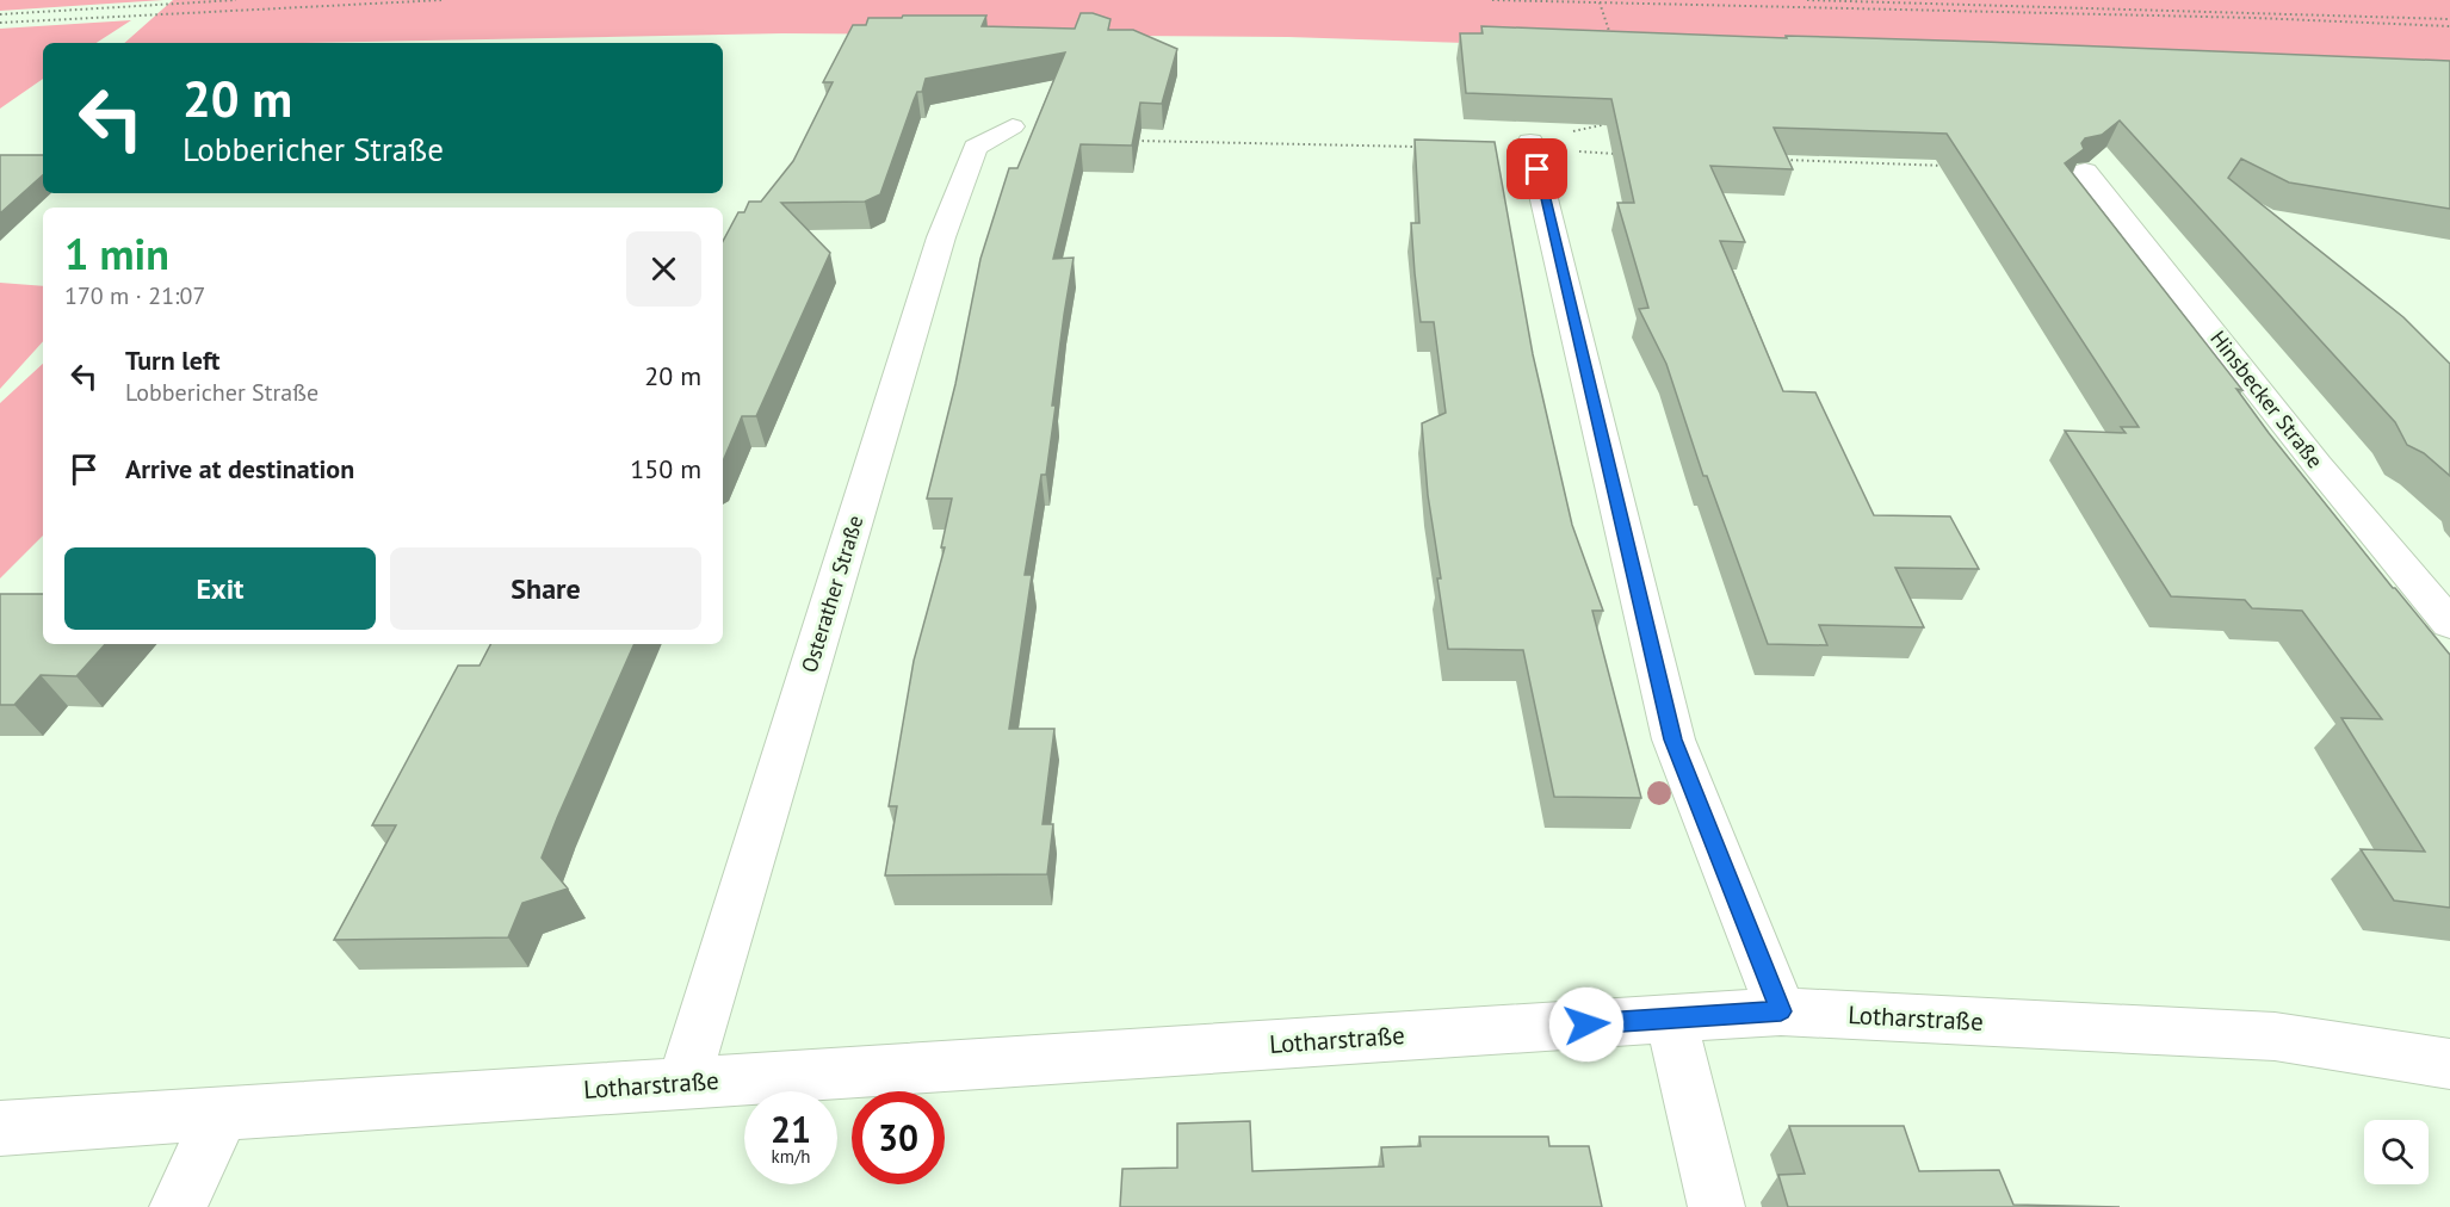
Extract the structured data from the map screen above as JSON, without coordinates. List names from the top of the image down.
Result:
{
  "streets": {
    "street": ["Hinsbecker Straße", "Osterather Straße", "Lotharstraße"]
  },
  "crossings": [
    ["Osterather Straße", "Lotharstraße"]
  ],
  "page": {
    "turn": ["20 m", "Lobbericher Straße"],
    "heading": ["1 min", "170 m · 21:07"],
    "list": [
      {
        "name": "Turn left",
        "note": "Lobbericher Straße",
        "value": "20 m"
      },
      {
        "name": "Arrive at destination",
        "value": "150 m"
      }
    ],
    "buttons": ["Exit", "Share"],
    "speed": "21 km/h",
    "limit": "30"
  }
}
